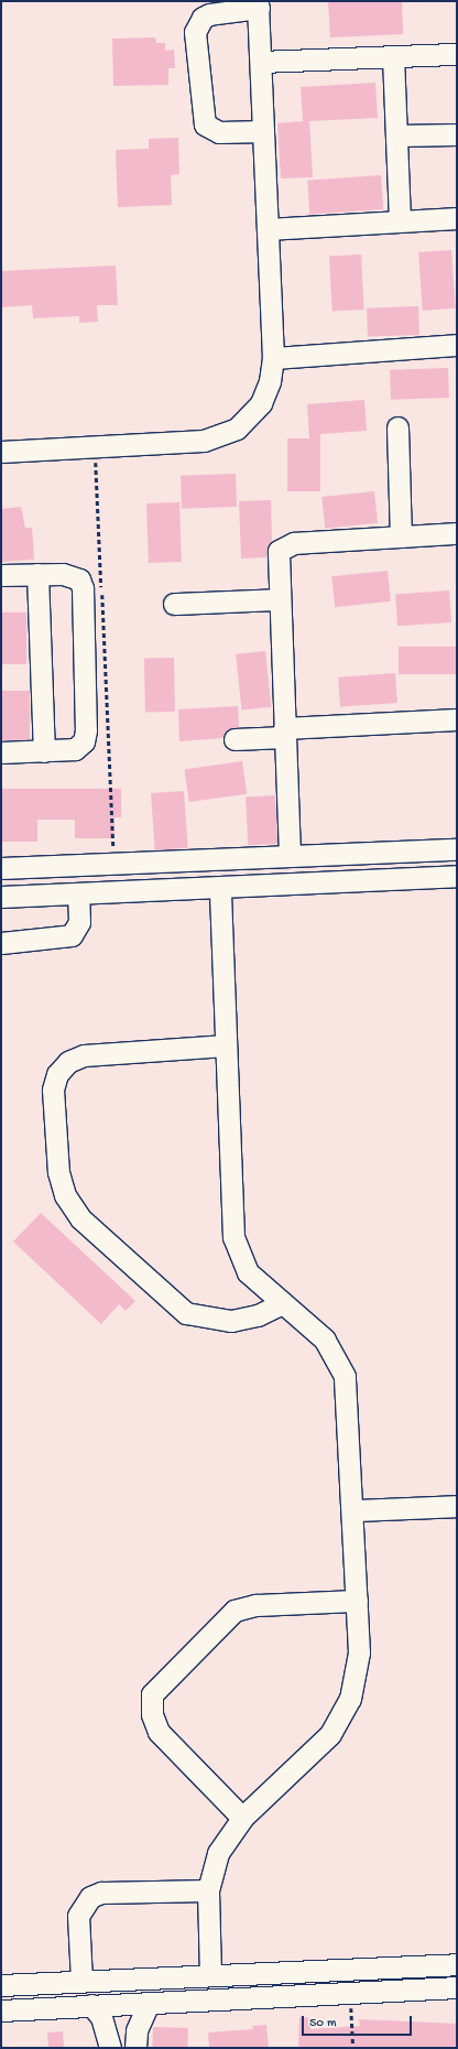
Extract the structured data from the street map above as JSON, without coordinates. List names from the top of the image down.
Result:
{
  "scale_bar": "50 m"
}
